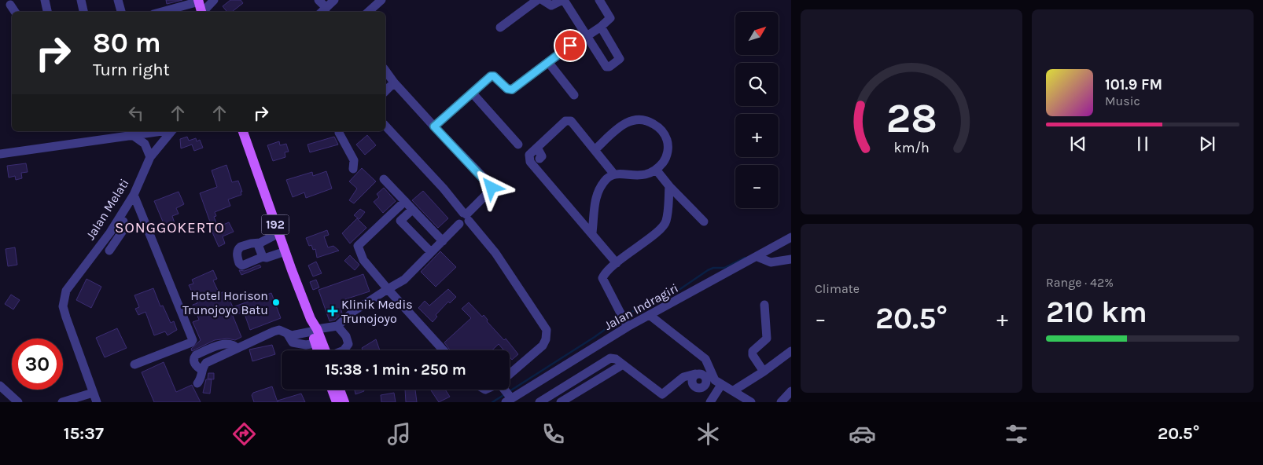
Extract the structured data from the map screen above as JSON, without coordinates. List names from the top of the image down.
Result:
{
  "streets": {
    "main road": ["192"],
    "street": ["Jalan Melati", "Jalan Indragiri"]
  },
  "districts": ["SONGGOKERTO"],
  "places": {
    "other": ["Hotel Horison Trunojoyo Batu"],
    "health": ["Klinik Medis Trunojoyo"]
  },
  "north": "top right",
  "page": {
    "map_buttons": ["+", "−"],
    "turn": ["80 m", "Turn right"],
    "song": ["101.9 FM", "Music"],
    "tile": [
      "Climate",
      ["Range · 42%", "210 km"]
    ],
    "heat": ["−", "20.5°", "+"],
    "limit": "30",
    "trip": "15:38 · 1 min · 250 m",
    "tabs": ["15:37", "20.5°"],
    "gauge": ["28", "km/h"]
  }
}
